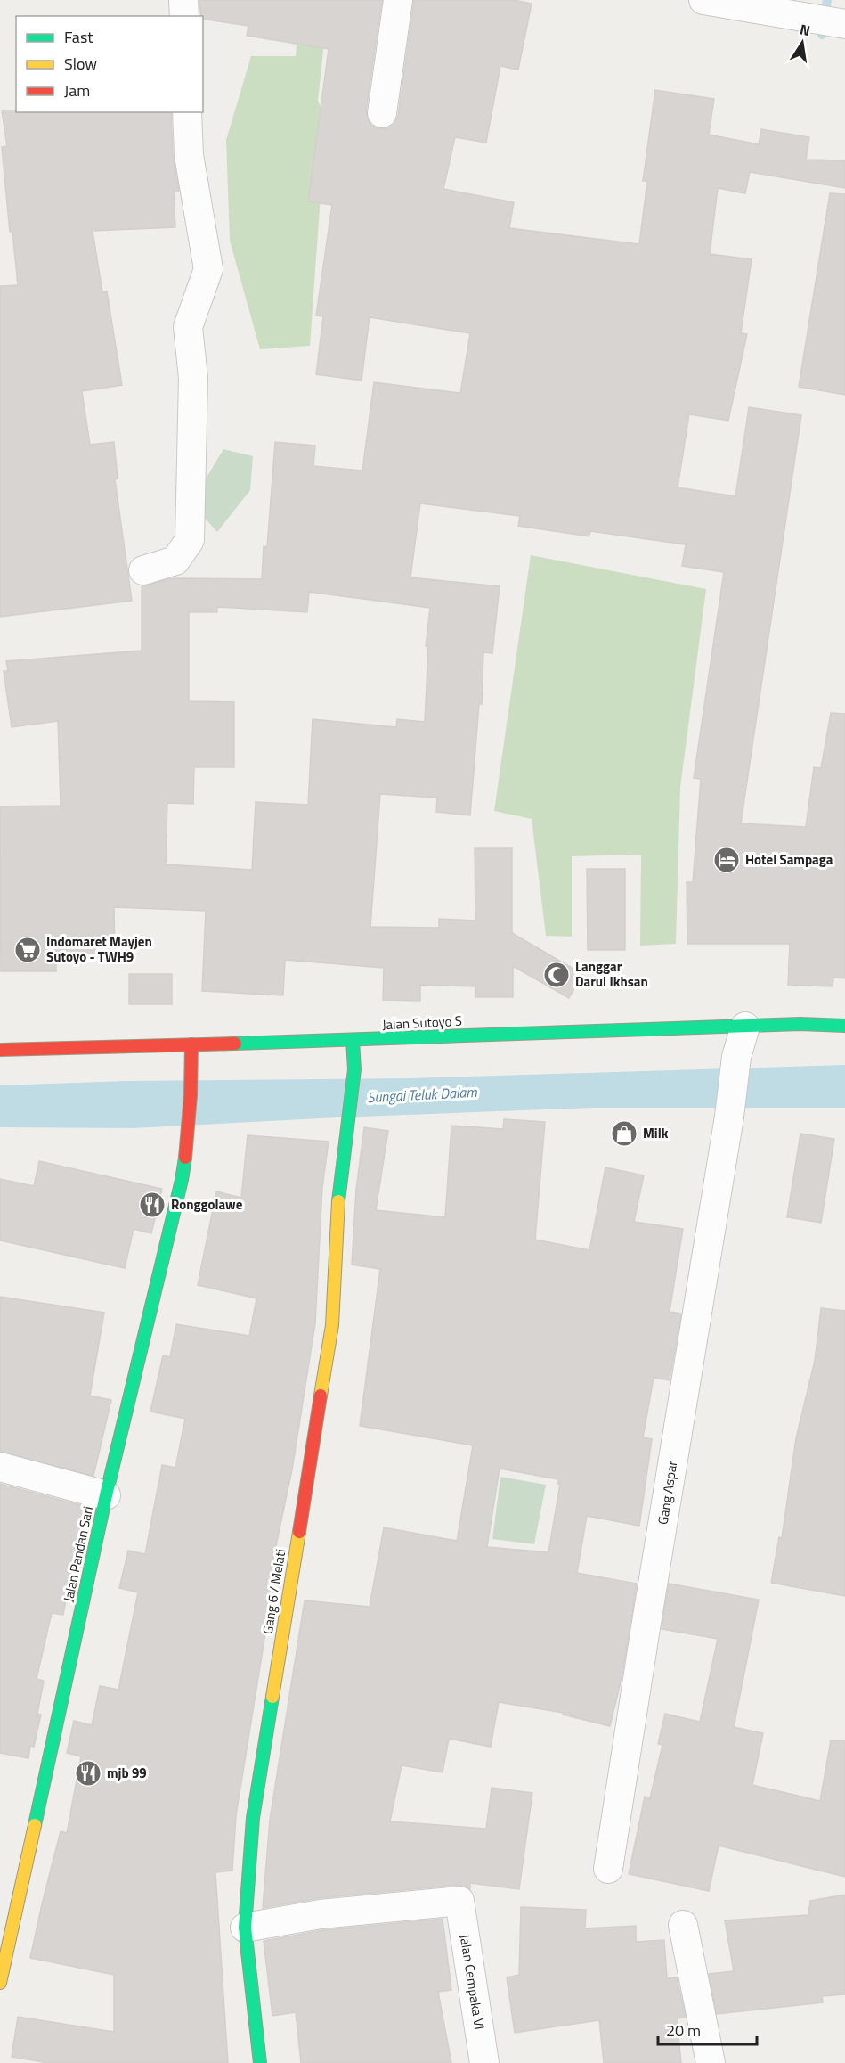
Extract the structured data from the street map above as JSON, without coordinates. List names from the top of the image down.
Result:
{
  "streets": {
    "main road": ["Jalan Sutoyo S", "Jalan Pandan Sari", "Gang 6 / Melati"],
    "street": ["Gang Aspar", "Jalan Cempaka VI"]
  },
  "crossings": [
    ["Jalan Sutoyo S", "Gang Aspar"],
    ["Jalan Sutoyo S", "Jalan Pandan Sari"],
    ["Jalan Sutoyo S", "Gang 6 / Melati"],
    ["Gang 6 / Melati", "Jalan Cempaka VI"]
  ],
  "water": ["Sungai Teluk Dalam"],
  "places": {
    "hotel": ["Hotel Sampaga"],
    "supermarket": ["Indomaret Mayjen Sutoyo - TWH9"],
    "mosque": ["Langgar Darul Ikhsan"],
    "shop": ["Milk"],
    "restaurant": ["Ronggolawe", "mjb 99"]
  },
  "legend": ["Fast", "Slow", "Jam"],
  "scale_bar": "20 m",
  "north": "top"
}
